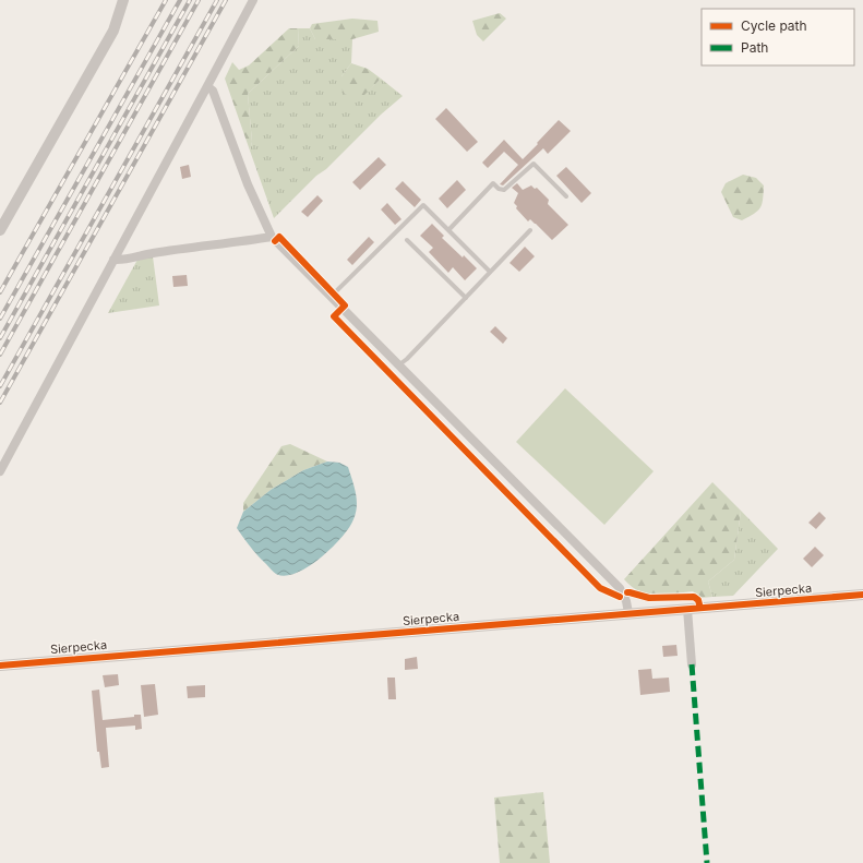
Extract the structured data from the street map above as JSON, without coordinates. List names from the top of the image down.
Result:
{
  "streets": {
    "street": ["Sierpecka"]
  },
  "legend": ["Cycle path", "Path"]
}
